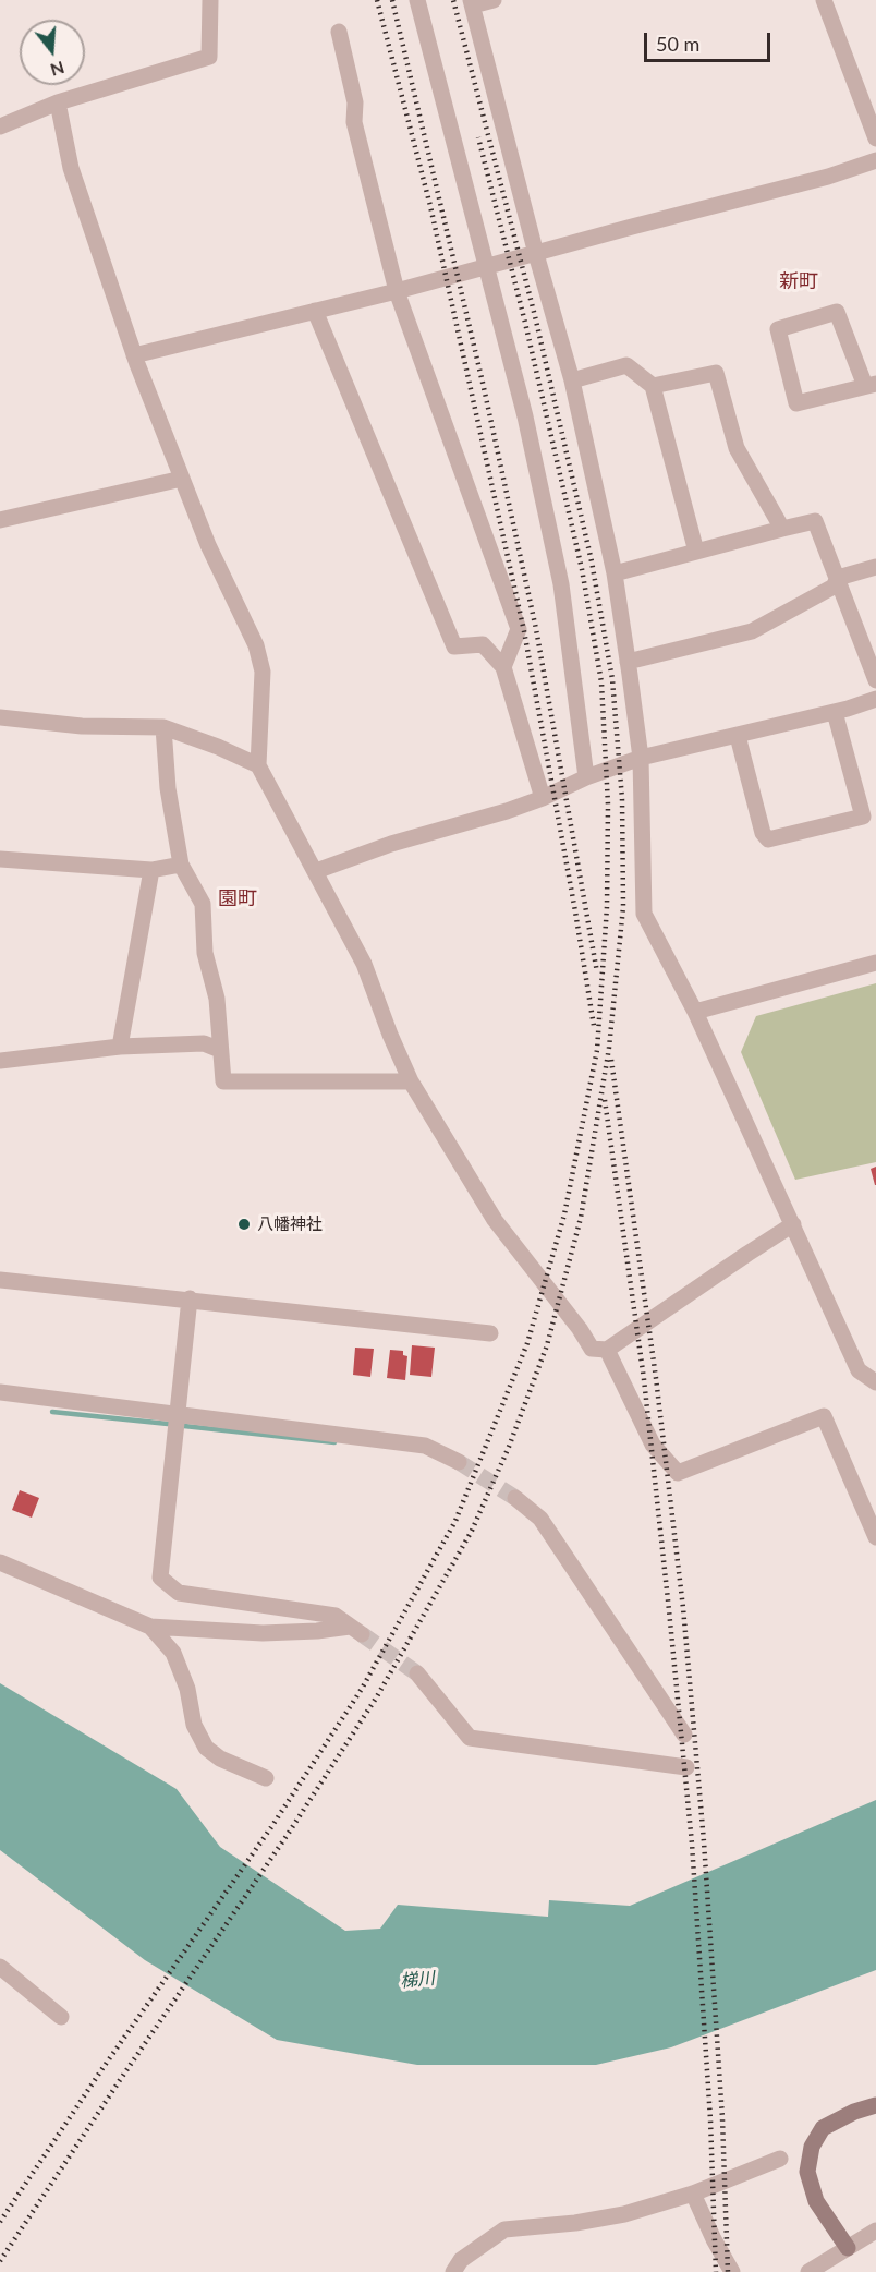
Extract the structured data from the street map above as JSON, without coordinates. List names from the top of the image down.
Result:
{
  "districts": ["新町", "園町"],
  "water": ["梯川"],
  "places": ["八幡神社"],
  "scale_bar": "50 m",
  "north": "bottom"
}
